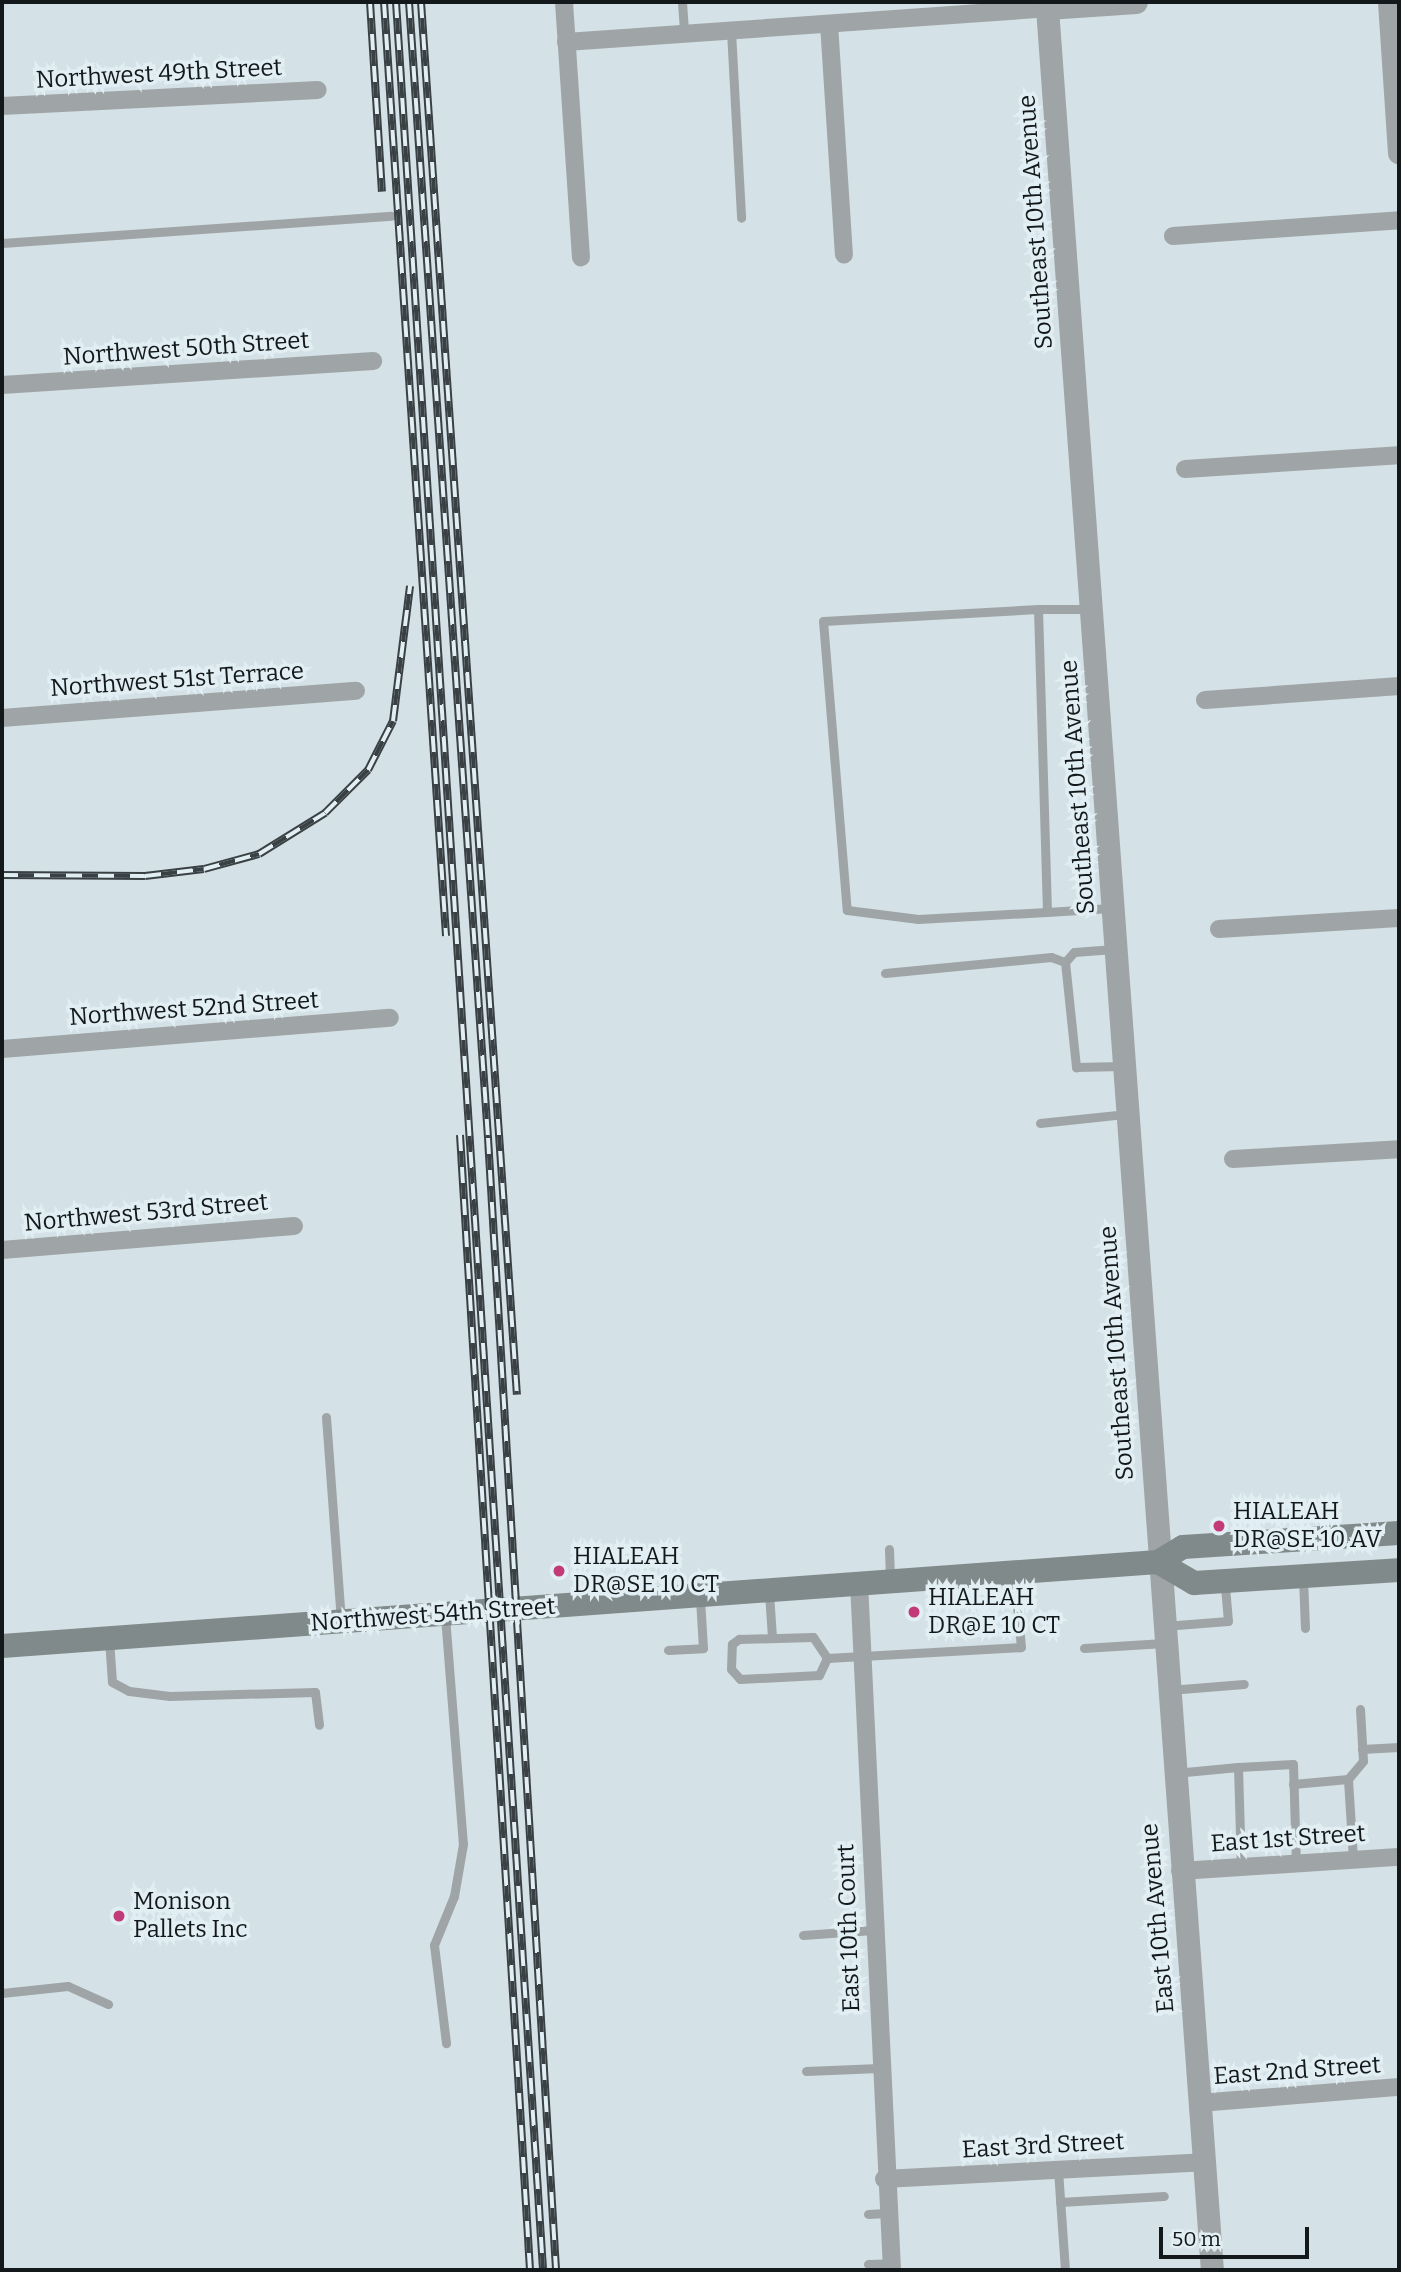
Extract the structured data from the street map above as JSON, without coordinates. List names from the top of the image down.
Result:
{
  "streets": {
    "main road": ["Northwest 54th Street"],
    "street": [
      "Northwest 49th Street",
      "Southeast 10th Avenue",
      "Northwest 50th Street",
      "Northwest 51st Terrace",
      "Northwest 52nd Street",
      "Northwest 53rd Street",
      "East 1st Street",
      "East 10th Avenue",
      "East 10th Court",
      "East 2nd Street",
      "East 3rd Street"
    ]
  },
  "crossings": [
    ["Southeast 10th Avenue", "Northwest 54th Street"],
    ["Southeast 10th Avenue", "East 10th Avenue"],
    ["Northwest 54th Street", "East 10th Avenue"],
    ["Northwest 54th Street", "East 10th Court"],
    ["East 1st Street", "East 10th Avenue"],
    ["East 10th Avenue", "East 2nd Street"],
    ["East 10th Avenue", "East 3rd Street"],
    ["East 10th Court", "East 3rd Street"]
  ],
  "places": [
    "HIALEAH DR@SE 10 AV",
    "HIALEAH DR@SE 10 CT",
    "HIALEAH DR@E 10 CT",
    "Monison Pallets Inc"
  ],
  "scale_bar": "50 m"
}
